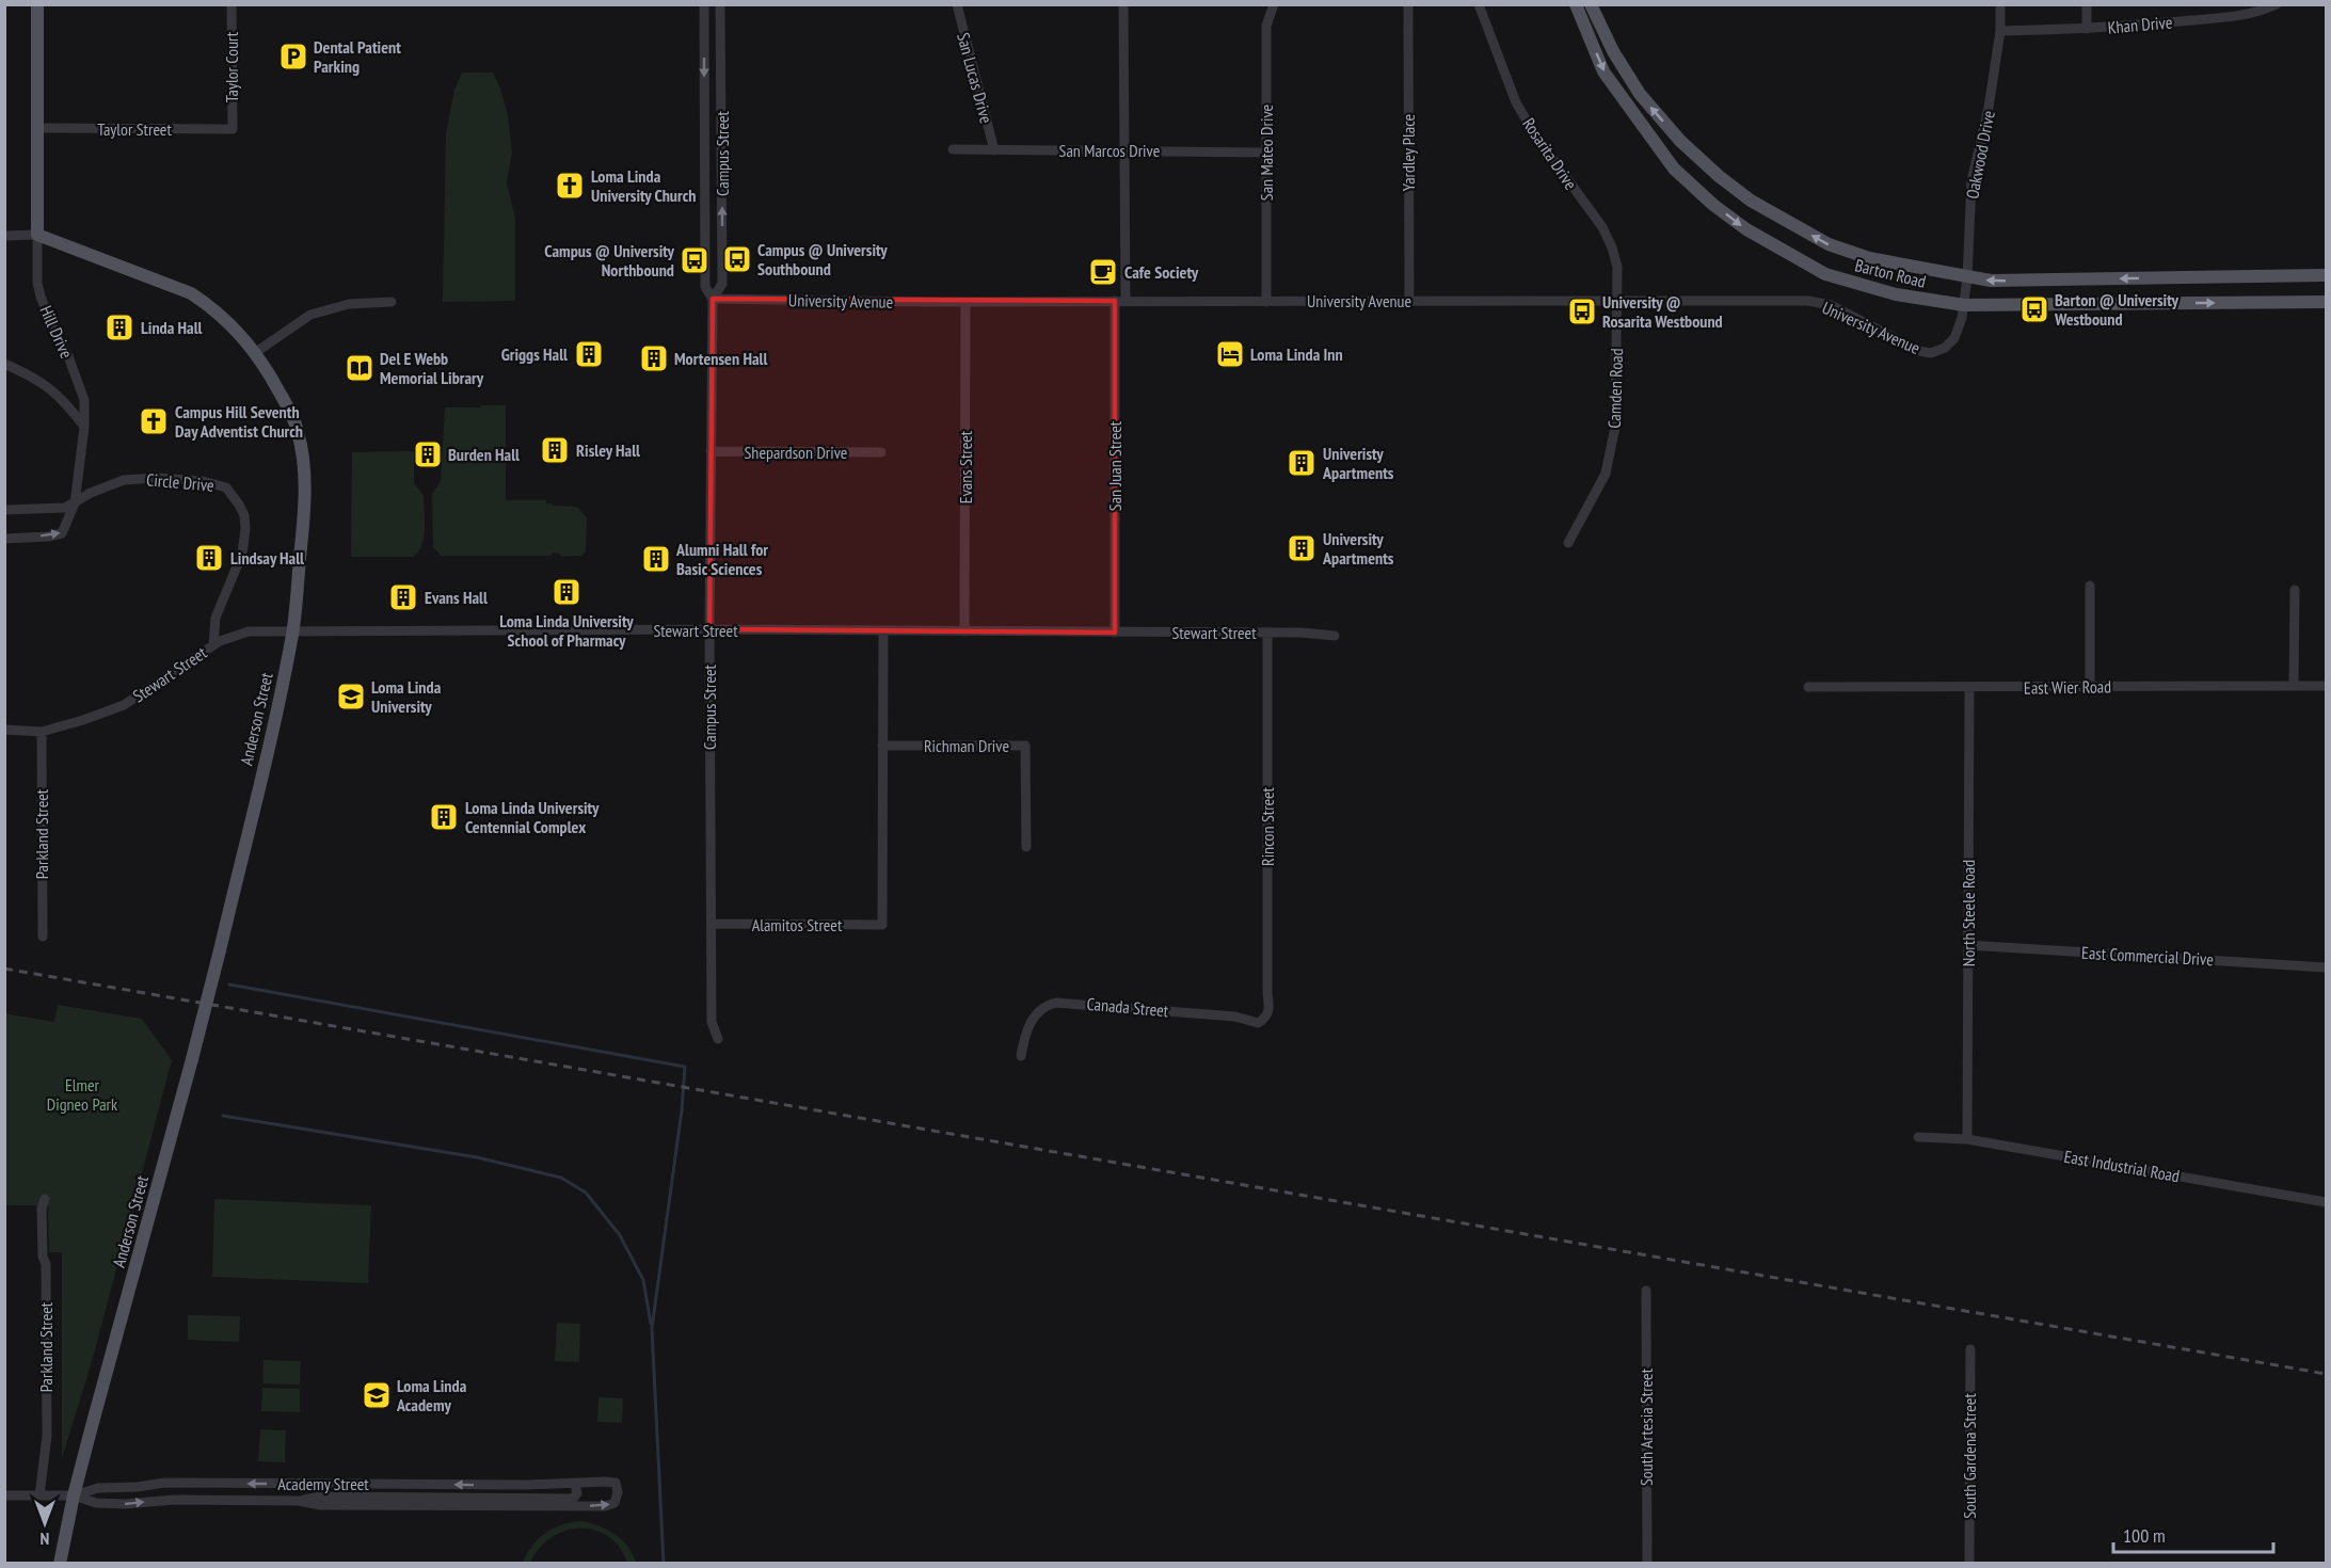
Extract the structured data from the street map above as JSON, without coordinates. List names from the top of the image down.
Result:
{
  "streets": {
    "main road": ["Barton Road", "Anderson Street"],
    "street": [
      "Khan Drive",
      "Taylor Court",
      "San Lucas Drive",
      "Taylor Street",
      "San Marcos Drive",
      "San Mateo Drive",
      "Yardley Place",
      "Campus Street",
      "Rosarita Drive",
      "Oakwood Drive",
      "University Avenue",
      "Hill Drive",
      "Camden Road",
      "Shepardson Drive",
      "San Juan Street",
      "Evans Street",
      "Circle Drive",
      "Stewart Street",
      "East Wier Road",
      "Richman Drive",
      "Rincon Street",
      "Parkland Street",
      "North Steele Road",
      "Alamitos Street",
      "East Commercial Drive",
      "Canada Street",
      "East Industrial Road",
      "South Artesia Street",
      "South Gardena Street",
      "Academy Street"
    ]
  },
  "crossings": [
    ["Khan Drive", "Oakwood Drive"],
    ["Taylor Court", "Taylor Street"],
    ["San Lucas Drive", "San Marcos Drive"],
    ["San Marcos Drive", "San Mateo Drive"],
    ["San Marcos Drive", "San Juan Street"],
    ["San Mateo Drive", "University Avenue"],
    ["Yardley Place", "University Avenue"],
    ["Campus Street", "University Avenue"],
    ["Campus Street", "Shepardson Drive"],
    ["Campus Street", "Stewart Street"],
    ["Campus Street", "Alamitos Street"],
    ["Rosarita Drive", "University Avenue"],
    ["Rosarita Drive", "Camden Road"],
    ["Oakwood Drive", "Barton Road"],
    ["Oakwood Drive", "University Avenue"],
    ["Barton Road", "University Avenue"],
    ["University Avenue", "Camden Road"],
    ["University Avenue", "San Juan Street"],
    ["University Avenue", "Evans Street"],
    ["Hill Drive", "Anderson Street"],
    ["San Juan Street", "Stewart Street"],
    ["Evans Street", "Stewart Street"],
    ["Circle Drive", "Stewart Street"],
    ["Stewart Street", "Anderson Street"],
    ["Stewart Street", "Rincon Street"],
    ["Stewart Street", "Parkland Street"],
    ["East Wier Road", "North Steele Road"],
    ["Anderson Street", "Academy Street"],
    ["Richman Drive", "Alamitos Street"],
    ["Rincon Street", "Canada Street"],
    ["Parkland Street", "Academy Street"],
    ["North Steele Road", "East Commercial Drive"],
    ["North Steele Road", "East Industrial Road"]
  ],
  "parks": ["Elmer Digneo Park"],
  "places": {
    "parking": ["Dental Patient Parking"],
    "church": ["Loma Linda University Church", "Campus Hill Seventh Day Adventist Church"],
    "bus stop": [
      "Campus @ University Southbound",
      "Campus @ University Northbound",
      "Barton @ University Westbound",
      "University @ Rosarita Westbound"
    ],
    "cafe": ["Cafe Society"],
    "building": [
      "Linda Hall",
      "Griggs Hall",
      "Mortensen Hall",
      "Risley Hall",
      "Burden Hall",
      "Univeristy Apartments",
      "University Apartments",
      "Lindsay Hall",
      "Alumni Hall for Basic Sciences",
      "Loma Linda University School of Pharmacy",
      "Evans Hall",
      "Loma Linda University Centennial Complex"
    ],
    "hotel": ["Loma Linda Inn"],
    "library": ["Del E Webb Memorial Library"],
    "school or university": ["Loma Linda University", "Loma Linda Academy"]
  },
  "scale_bar": "100 m",
  "north": "bottom"
}
